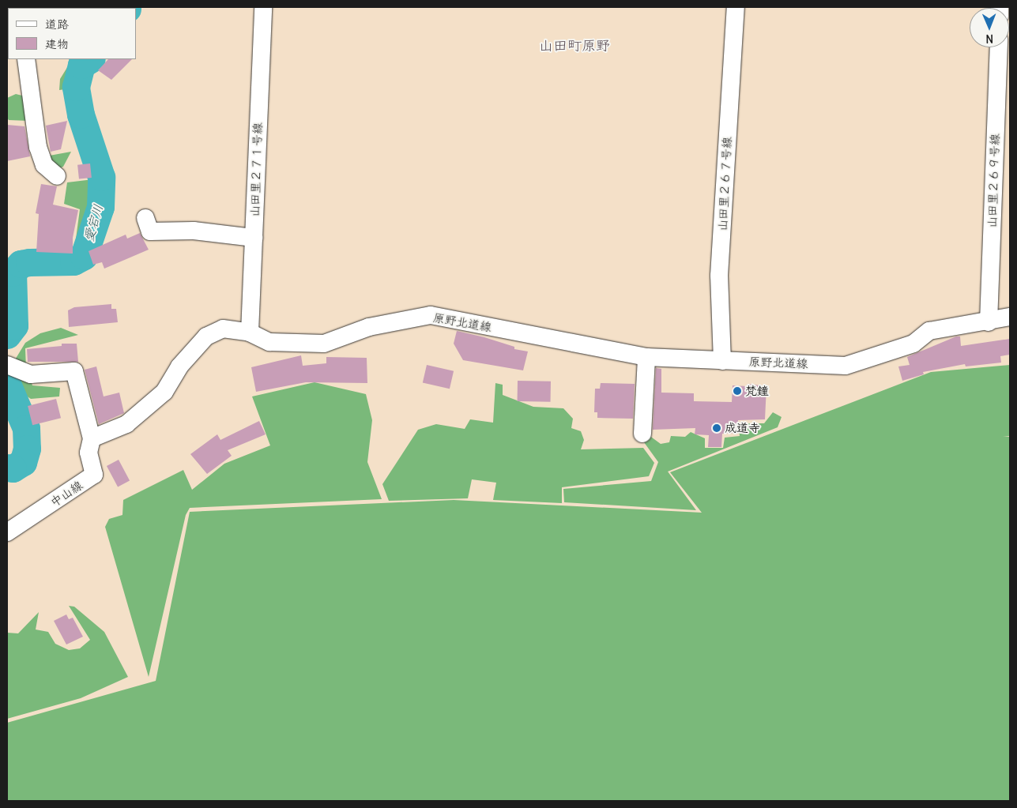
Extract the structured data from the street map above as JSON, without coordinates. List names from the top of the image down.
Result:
{
  "streets": {
    "street": [
      "山田里２７１号線",
      "山田里２６９号線",
      "山田里２６７号線",
      "原野北道線",
      "中山線"
    ]
  },
  "crossings": [
    ["山田里２７１号線", "原野北道線"],
    ["山田里２６９号線", "原野北道線"],
    ["山田里２６７号線", "原野北道線"],
    ["原野北道線", "中山線"]
  ],
  "districts": ["山田町原野"],
  "water": ["愛宕川"],
  "places": ["梵鐘", "成道寺"],
  "legend": ["道路", "建物"],
  "north": "bottom"
}
